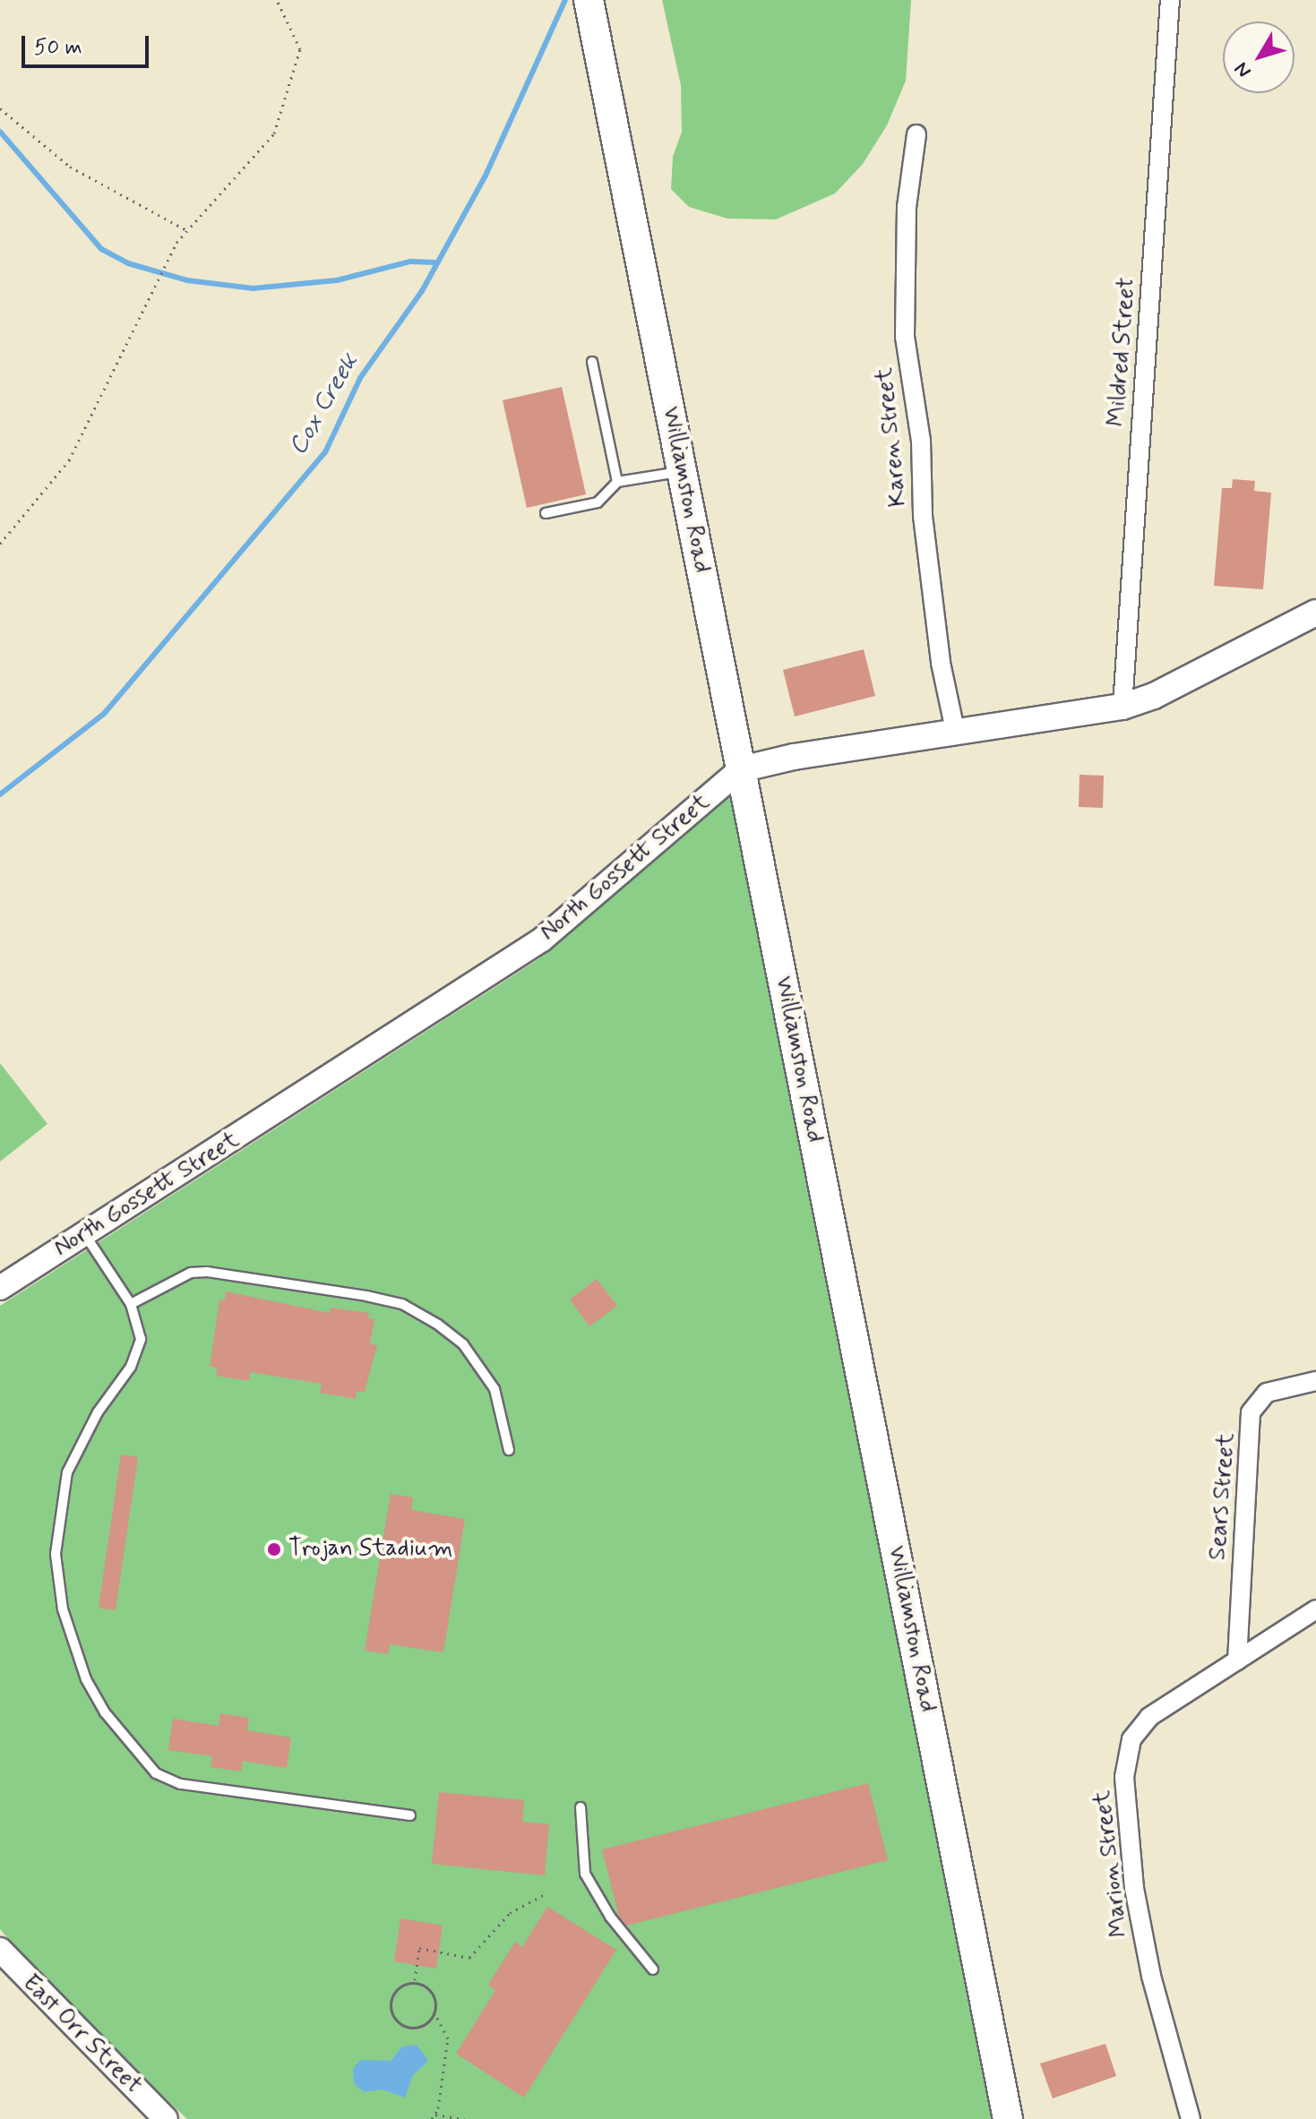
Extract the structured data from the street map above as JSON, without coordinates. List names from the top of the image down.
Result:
{
  "streets": {
    "main road": ["Williamston Road", "North Gossett Street"],
    "street": [
      "Mildred Street",
      "Karen Street",
      "Sears Street",
      "Marion Street",
      "East Orr Street"
    ]
  },
  "crossings": [
    ["Mildred Street", "North Gossett Street"],
    ["Karen Street", "North Gossett Street"],
    ["Williamston Road", "North Gossett Street"],
    ["Sears Street", "Marion Street"]
  ],
  "water": ["Cox Creek"],
  "places": ["Trojan Stadium"],
  "scale_bar": "50 m",
  "north": "bottom left"
}
